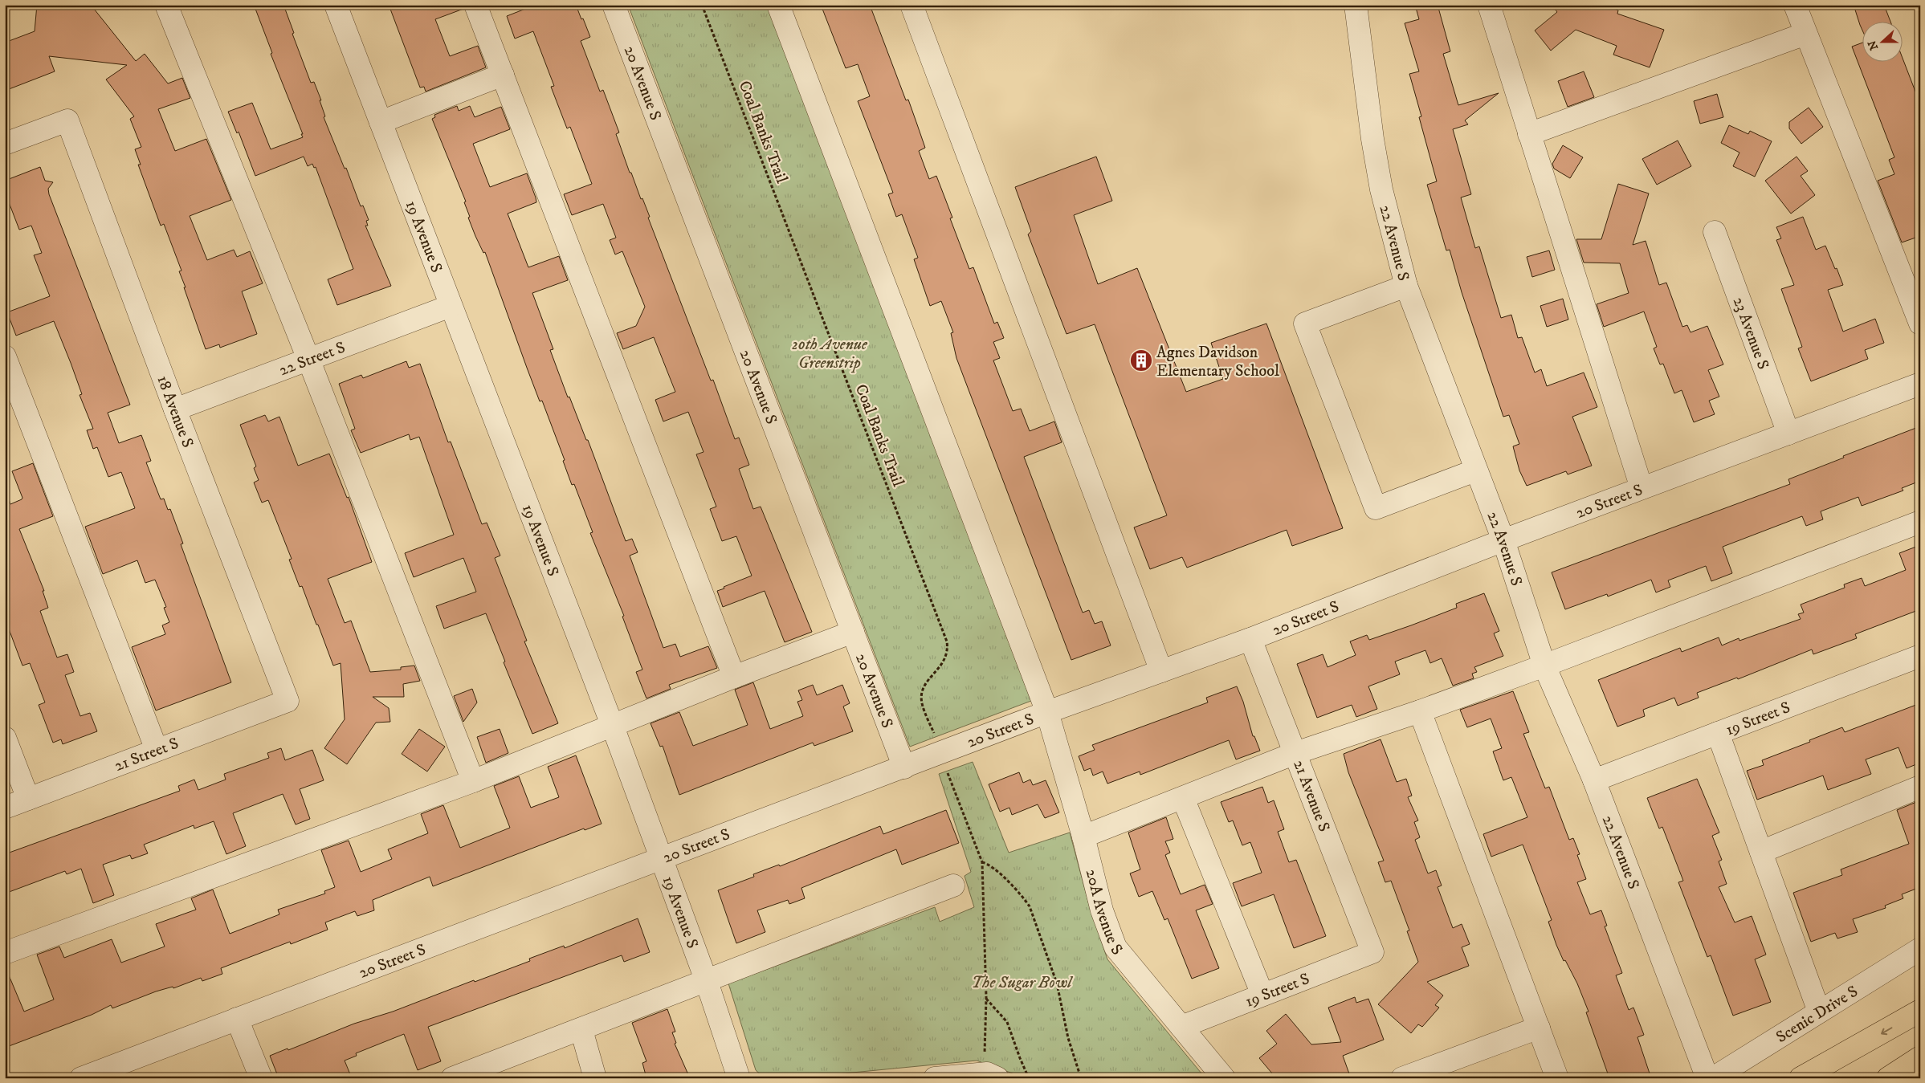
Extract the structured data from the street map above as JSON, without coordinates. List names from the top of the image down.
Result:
{
  "streets": {
    "street": [
      "20 Avenue S",
      "19 Avenue S",
      "22 Avenue S",
      "23 Avenue S",
      "22 Street S",
      "18 Avenue S",
      "20 Street S",
      "19 Street S",
      "21 Street S",
      "21 Avenue S",
      "20A Avenue S",
      "Scenic Drive S"
    ],
    "path": ["Coal Banks Trail"]
  },
  "crossings": [
    ["20 Avenue S", "20 Street S"],
    ["19 Avenue S", "22 Street S"],
    ["19 Avenue S", "20 Street S"],
    ["22 Avenue S", "20 Street S"],
    ["22 Avenue S", "19 Street S"],
    ["23 Avenue S", "20 Street S"],
    ["22 Street S", "18 Avenue S"],
    ["18 Avenue S", "21 Street S"],
    ["20 Street S", "21 Avenue S"],
    ["20 Street S", "20A Avenue S"],
    ["19 Street S", "21 Avenue S"],
    ["19 Street S", "20A Avenue S"]
  ],
  "parks": ["20th Avenue Greenstrip", "The Sugar Bowl"],
  "places": {
    "building": ["Agnes Davidson Elementary School"]
  },
  "north": "left"
}
